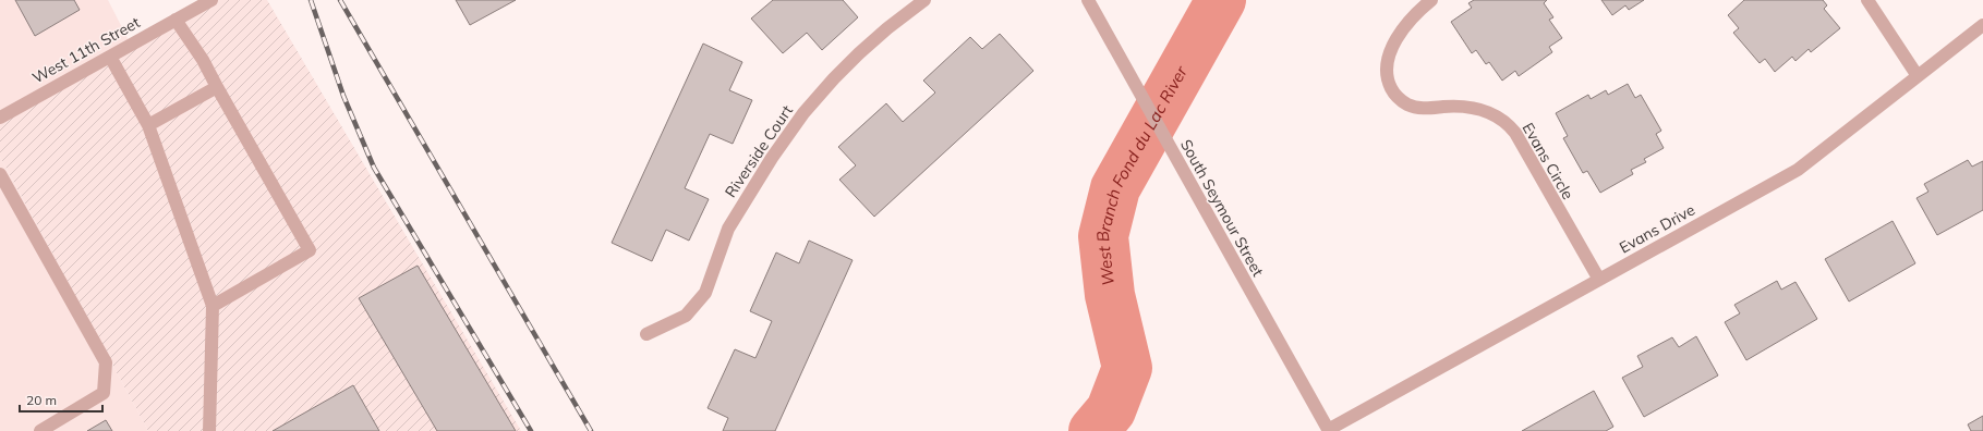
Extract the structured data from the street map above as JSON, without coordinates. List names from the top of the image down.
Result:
{
  "streets": {
    "street": [
      "West 11th Street",
      "Riverside Court",
      "Evans Circle",
      "South Seymour Street",
      "Evans Drive"
    ]
  },
  "crossings": [
    ["Evans Circle", "Evans Drive"],
    ["South Seymour Street", "Evans Drive"]
  ],
  "water": ["West Branch Fond du Lac River"],
  "scale_bar": "20 m"
}
